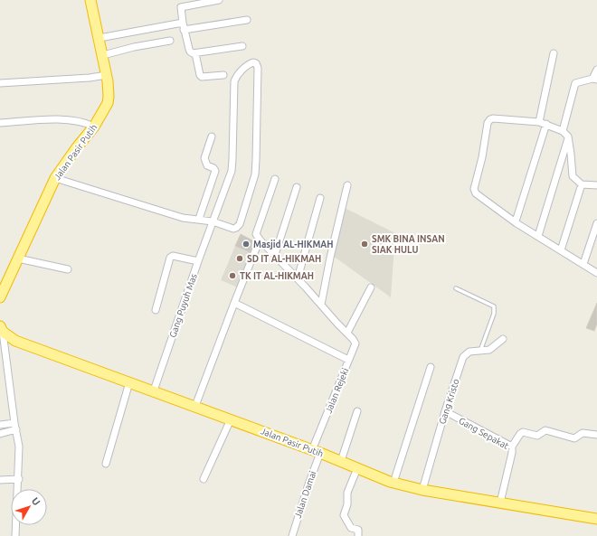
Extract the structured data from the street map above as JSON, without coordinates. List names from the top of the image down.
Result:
{
  "streets": {
    "highway": ["Jalan Pasir Putih"],
    "street": [
      "Gang Puyuh Mas",
      "Jalan Rejeki",
      "Gang Kristo",
      "Gang Sepakat",
      "Jalan Damai"
    ]
  },
  "crossings": [
    ["Jalan Pasir Putih", "Gang Puyuh Mas"],
    ["Jalan Pasir Putih", "Jalan Rejeki"],
    ["Jalan Pasir Putih", "Gang Kristo"],
    ["Jalan Pasir Putih", "Gang Sepakat"],
    ["Jalan Pasir Putih", "Jalan Damai"],
    ["Jalan Rejeki", "Jalan Damai"],
    ["Gang Kristo", "Gang Sepakat"]
  ],
  "places": [
    "Masjid AL-HIKMAH",
    "SMK BINA INSAN SIAK HULU",
    "SD IT AL-HIKMAH",
    "TK IT AL-HIKMAH"
  ],
  "north": "top right"
}
